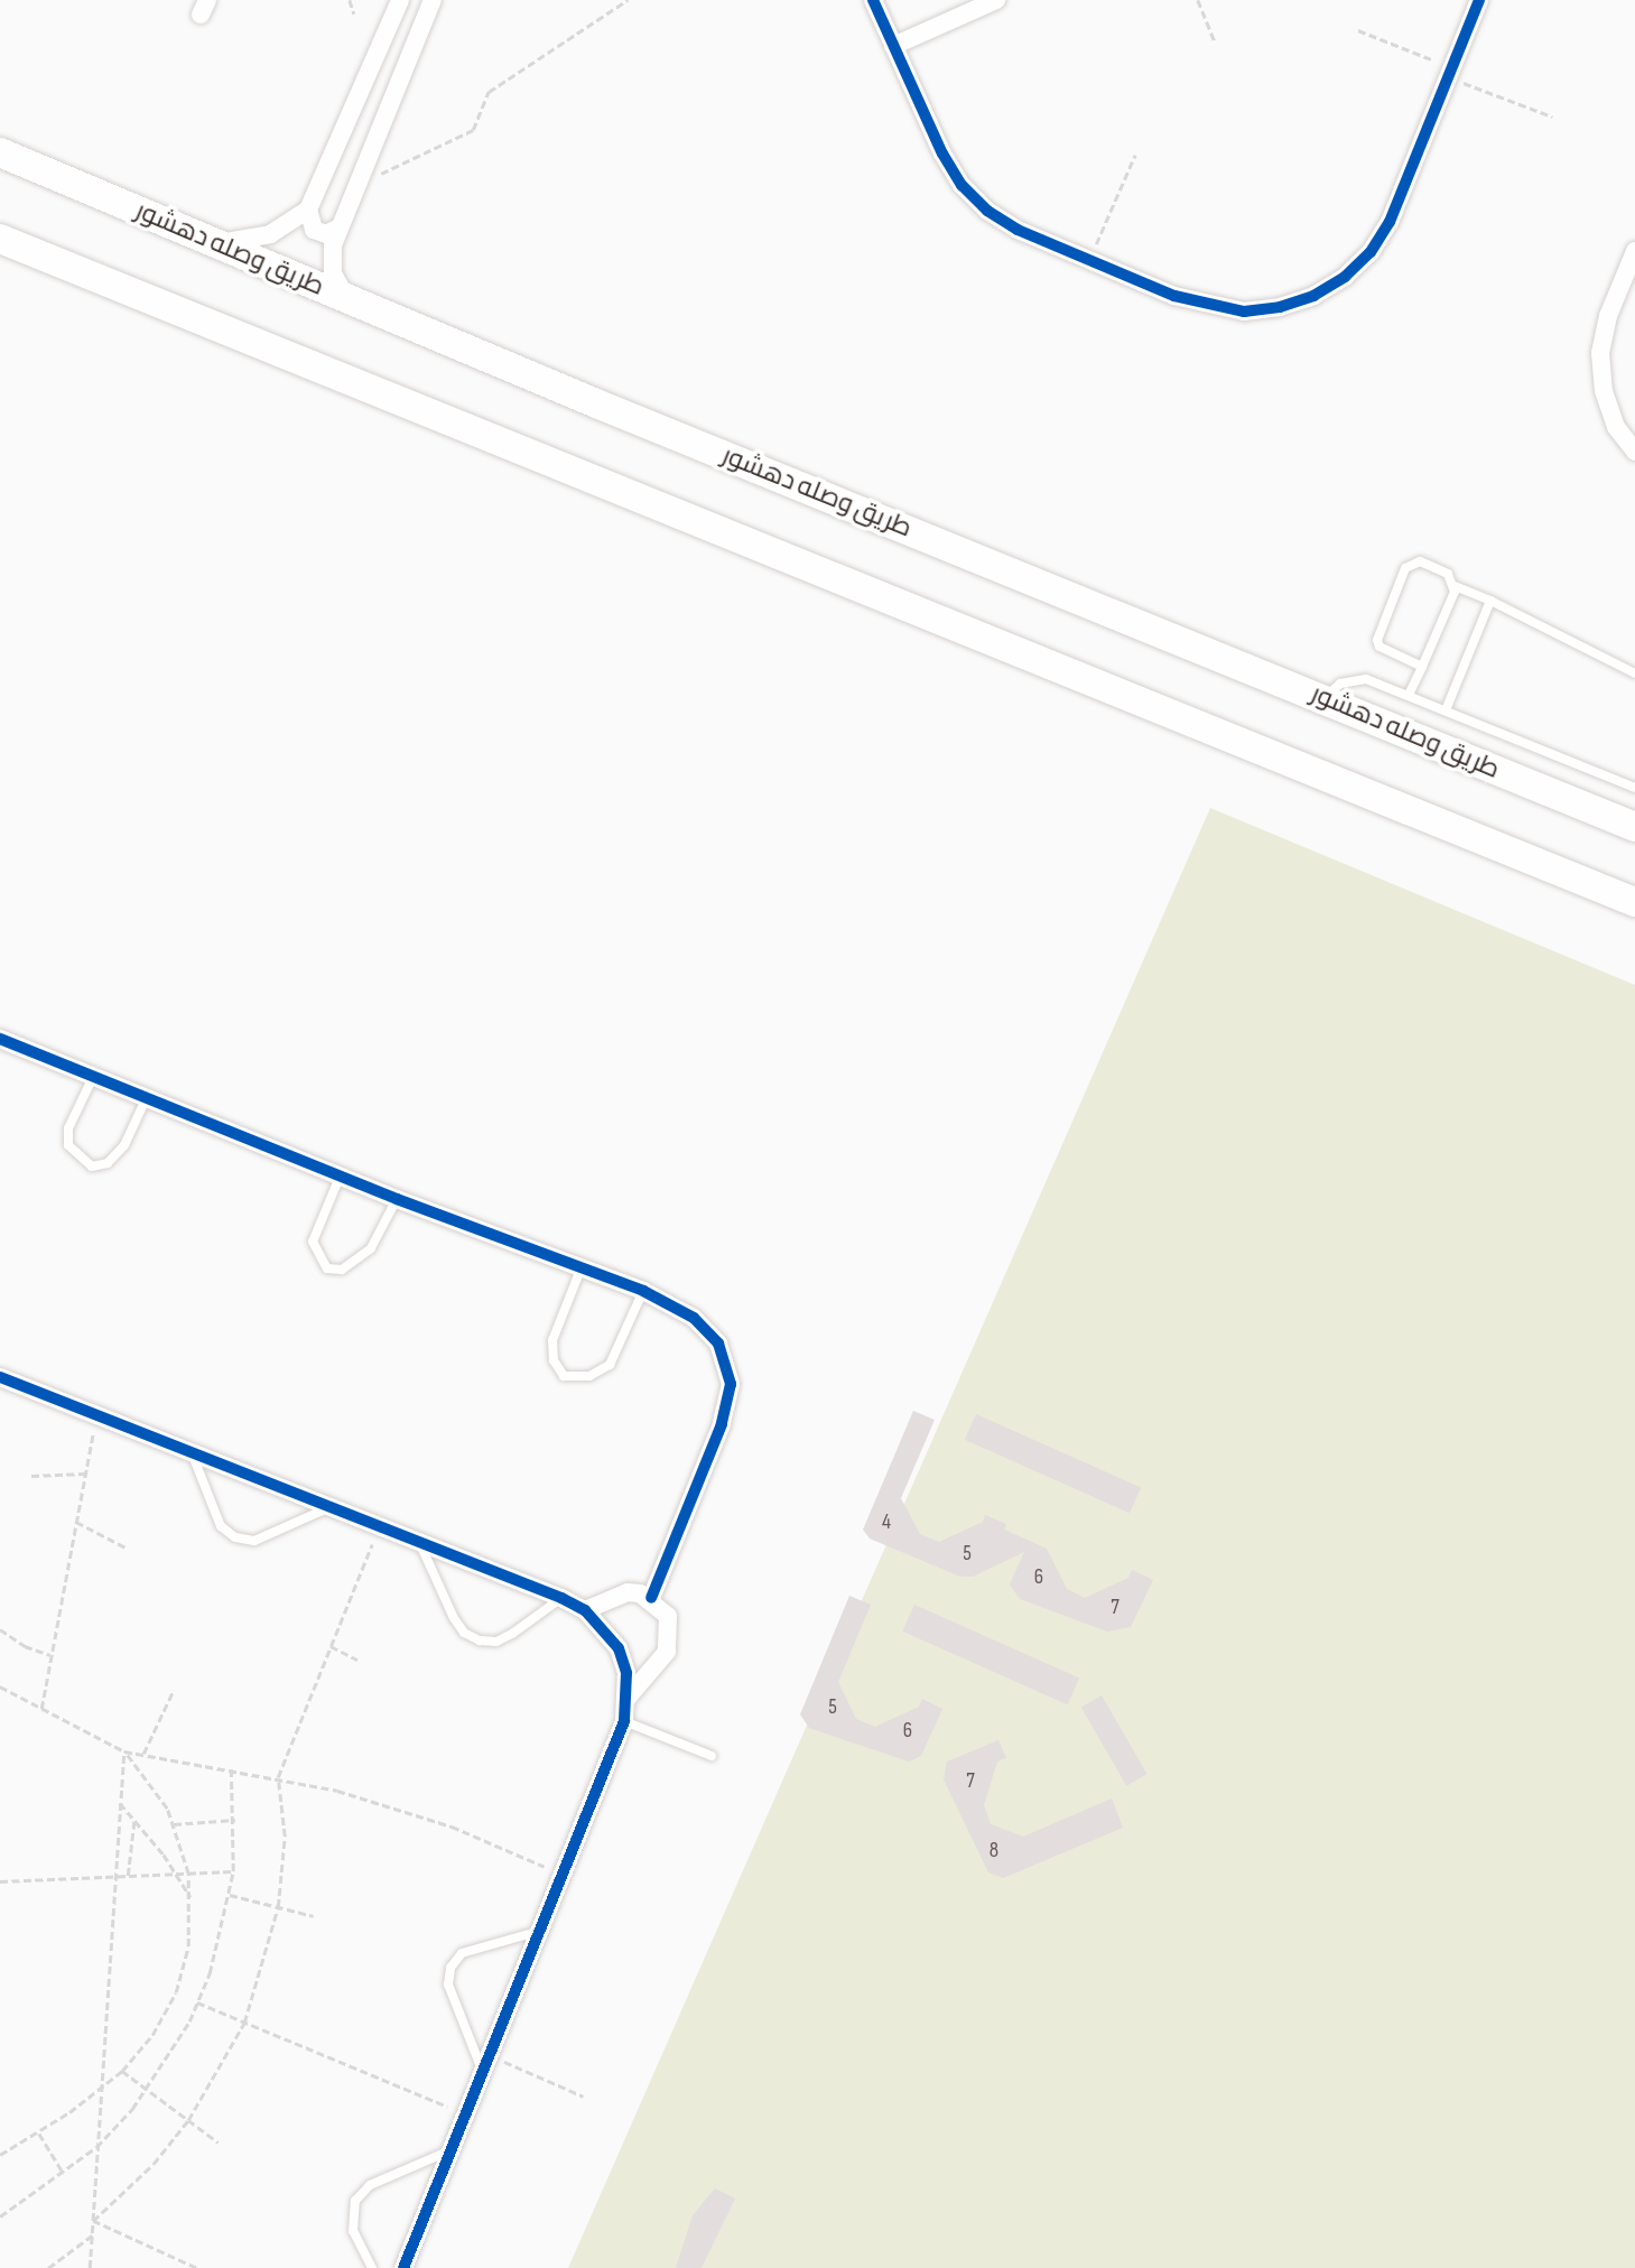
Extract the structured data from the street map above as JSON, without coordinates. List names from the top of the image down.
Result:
{
  "streets": {
    "main road": ["طريق وصله دهشور"]
  },
  "house_numbers": [
    "4",
    "5",
    "6",
    "7",
    "5",
    "6",
    "7",
    "8"
  ]
}
